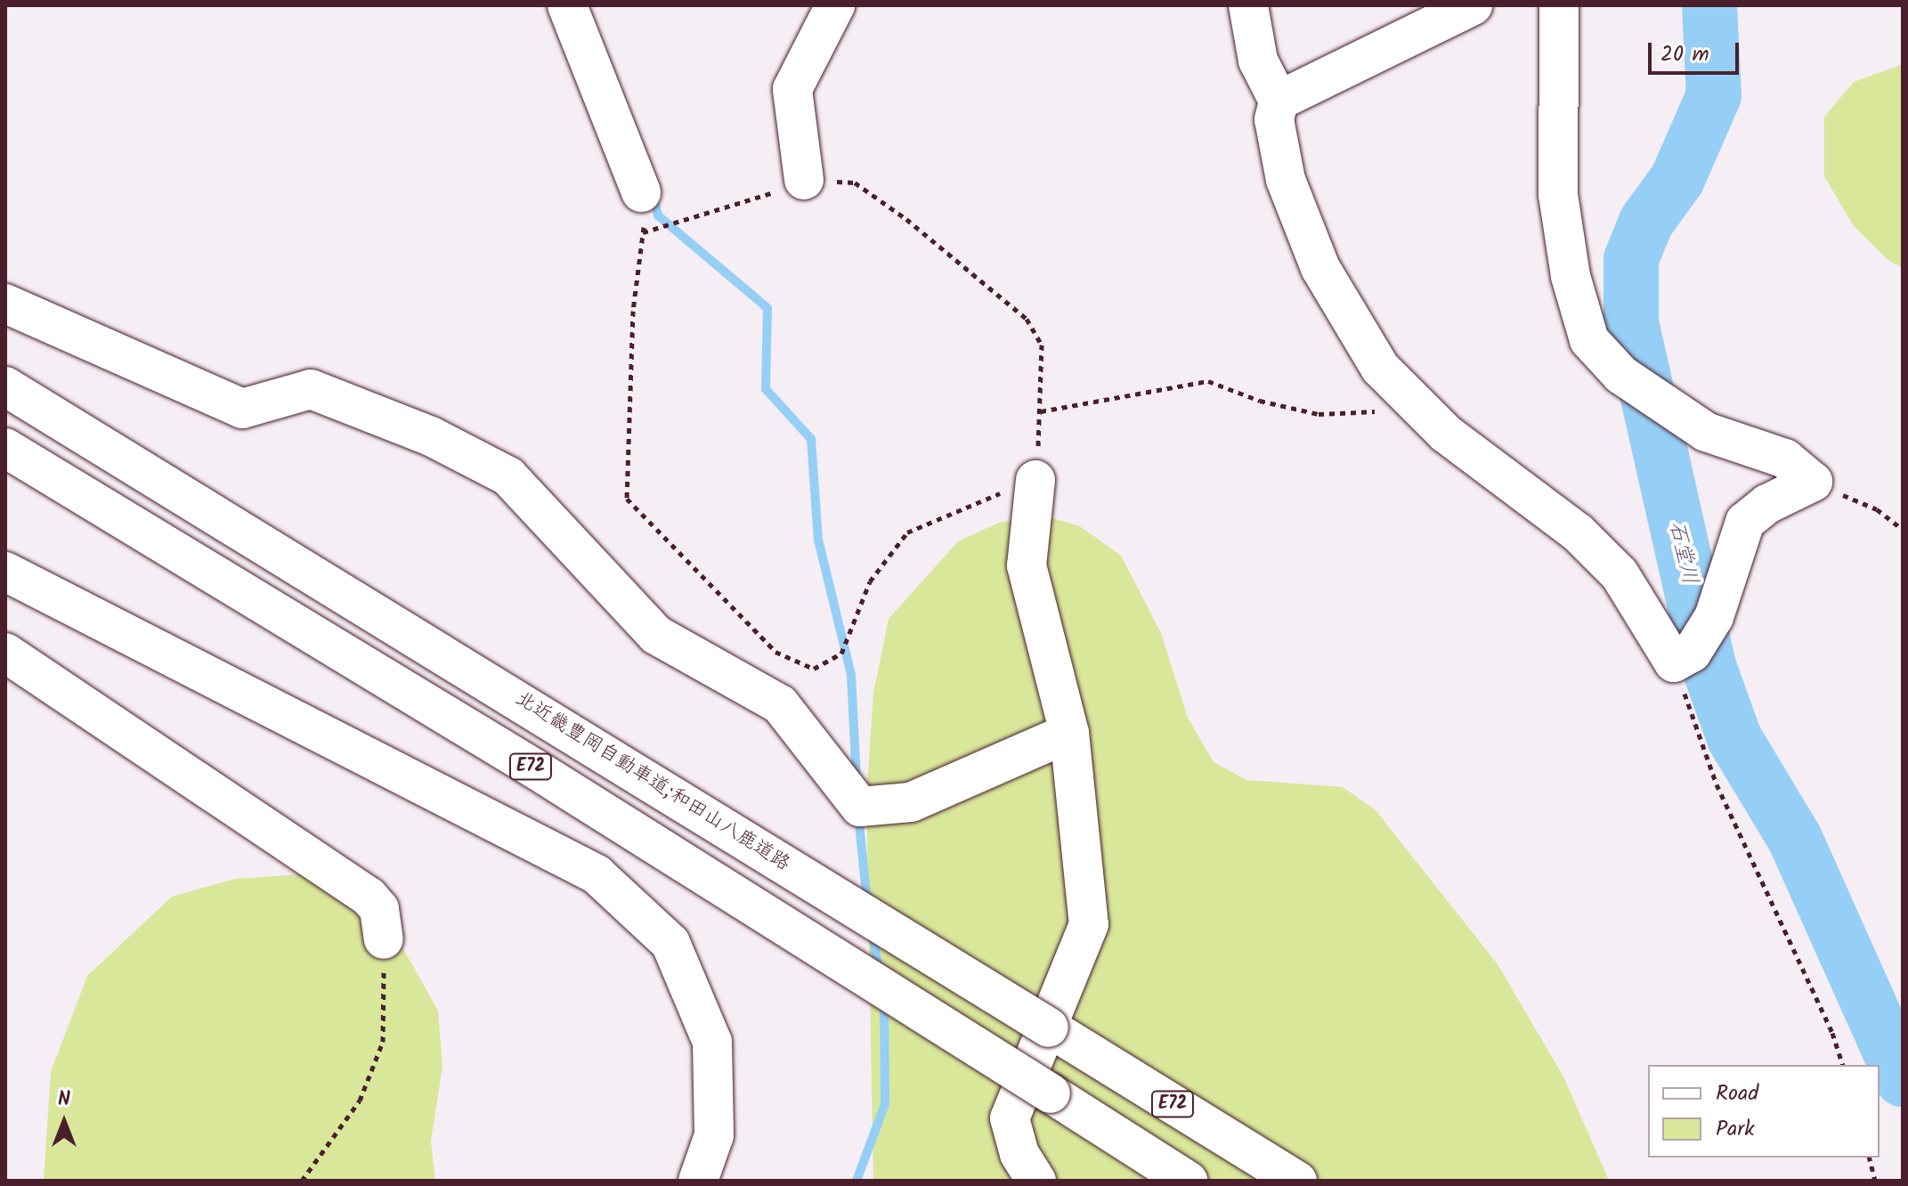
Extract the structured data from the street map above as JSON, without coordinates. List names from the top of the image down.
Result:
{
  "streets": {
    "main road": ["E72", "北近畿豊岡自動車道;和田山八鹿道路"]
  },
  "water": ["石堂川"],
  "legend": ["Road", "Park"],
  "scale_bar": "20 m",
  "north": "top"
}
